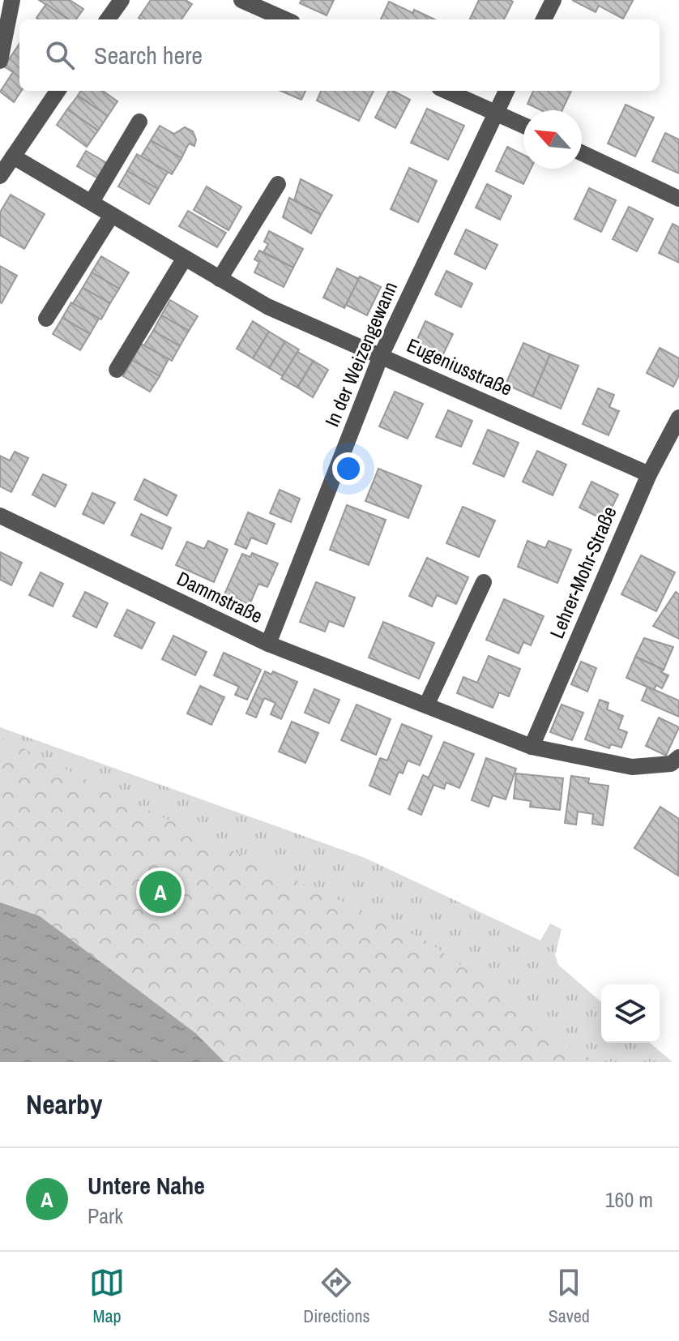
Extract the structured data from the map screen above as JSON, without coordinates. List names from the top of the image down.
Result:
{
  "streets": {
    "street": [
      "In der Weizengewann",
      "Eugeniusstraße",
      "Lehrer-Mohr-Straße",
      "Dammstraße"
    ]
  },
  "crossings": [
    ["In der Weizengewann", "Eugeniusstraße"],
    ["In der Weizengewann", "Dammstraße"],
    ["Eugeniusstraße", "Lehrer-Mohr-Straße"],
    ["Lehrer-Mohr-Straße", "Dammstraße"]
  ],
  "north": "top left",
  "page": {
    "search": "Search here",
    "pins": "A",
    "heading": "Nearby",
    "list": [
      {
        "mark": "A",
        "name": "Untere Nahe",
        "note": "Park",
        "value": "160 m"
      }
    ],
    "nav": ["Map", "Directions", "Saved"]
  }
}
